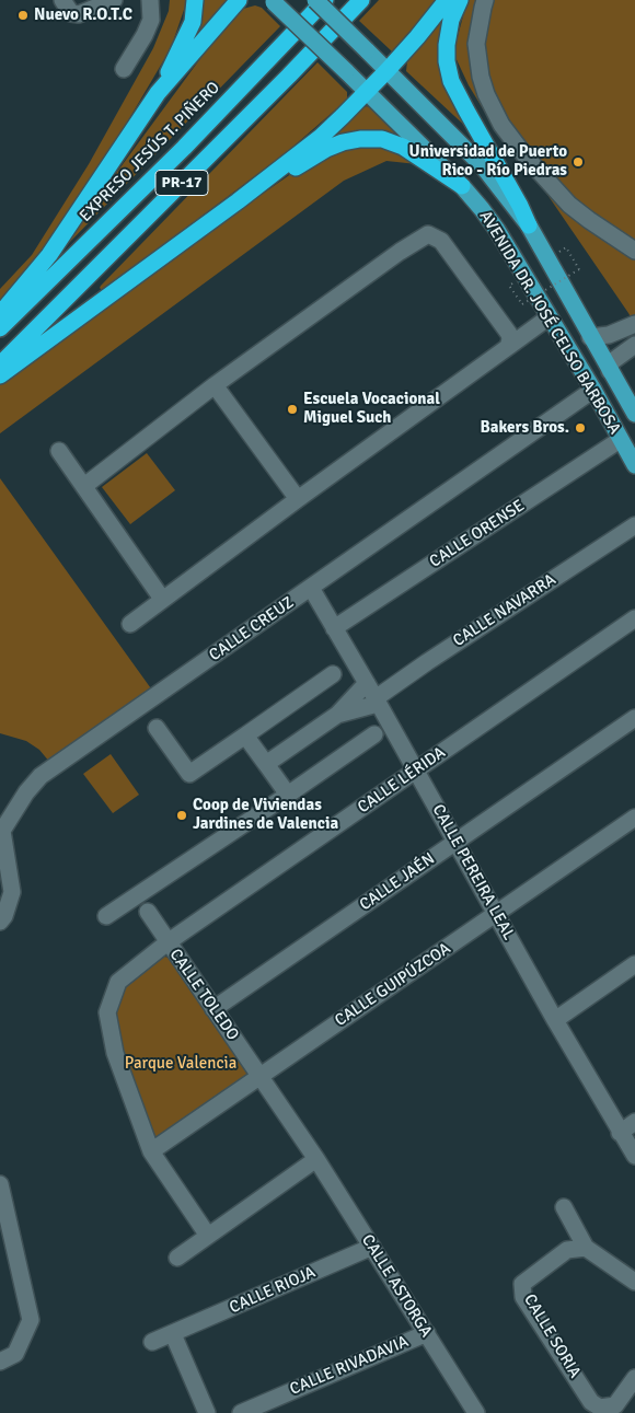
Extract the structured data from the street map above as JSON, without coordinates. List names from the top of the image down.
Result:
{
  "streets": {
    "highway": ["EXPRESO JESÚS T. PIÑERO", "PR-17"],
    "main road": ["AVENIDA DR. JOSÉ CELSO BARBOSA"],
    "street": [
      "CALLE ORENSE",
      "CALLE NAVARRA",
      "CALLE CREUZ",
      "CALLE LÉRIDA",
      "CALLE PEREIRA LEAL",
      "CALLE JAÉN",
      "CALLE GUIPÚZCOA",
      "CALLE TOLEDO",
      "CALLE ASTORGA",
      "CALLE RIOJA",
      "CALLE SORIA",
      "CALLE RIVADAVIA"
    ]
  },
  "crossings": [
    ["AVENIDA DR. JOSÉ CELSO BARBOSA", "CALLE ORENSE"],
    ["AVENIDA DR. JOSÉ CELSO BARBOSA", "CALLE CREUZ"],
    ["CALLE ORENSE", "CALLE PEREIRA LEAL"],
    ["CALLE NAVARRA", "CALLE PEREIRA LEAL"],
    ["CALLE CREUZ", "CALLE PEREIRA LEAL"],
    ["CALLE LÉRIDA", "CALLE PEREIRA LEAL"],
    ["CALLE LÉRIDA", "CALLE GUIPÚZCOA"],
    ["CALLE LÉRIDA", "CALLE TOLEDO"],
    ["CALLE PEREIRA LEAL", "CALLE JAÉN"],
    ["CALLE PEREIRA LEAL", "CALLE GUIPÚZCOA"],
    ["CALLE JAÉN", "CALLE TOLEDO"],
    ["CALLE GUIPÚZCOA", "CALLE TOLEDO"],
    ["CALLE TOLEDO", "CALLE ASTORGA"],
    ["CALLE ASTORGA", "CALLE RIOJA"],
    ["CALLE ASTORGA", "CALLE RIVADAVIA"]
  ],
  "parks": ["Parque Valencia"],
  "places": [
    "Nuevo R.O.T.C",
    "Universidad de Puerto Rico - Río Piedras",
    "Escuela Vocacional Miguel Such",
    "Bakers Bros.",
    "Coop de Viviendas Jardines de Valencia"
  ]
}
